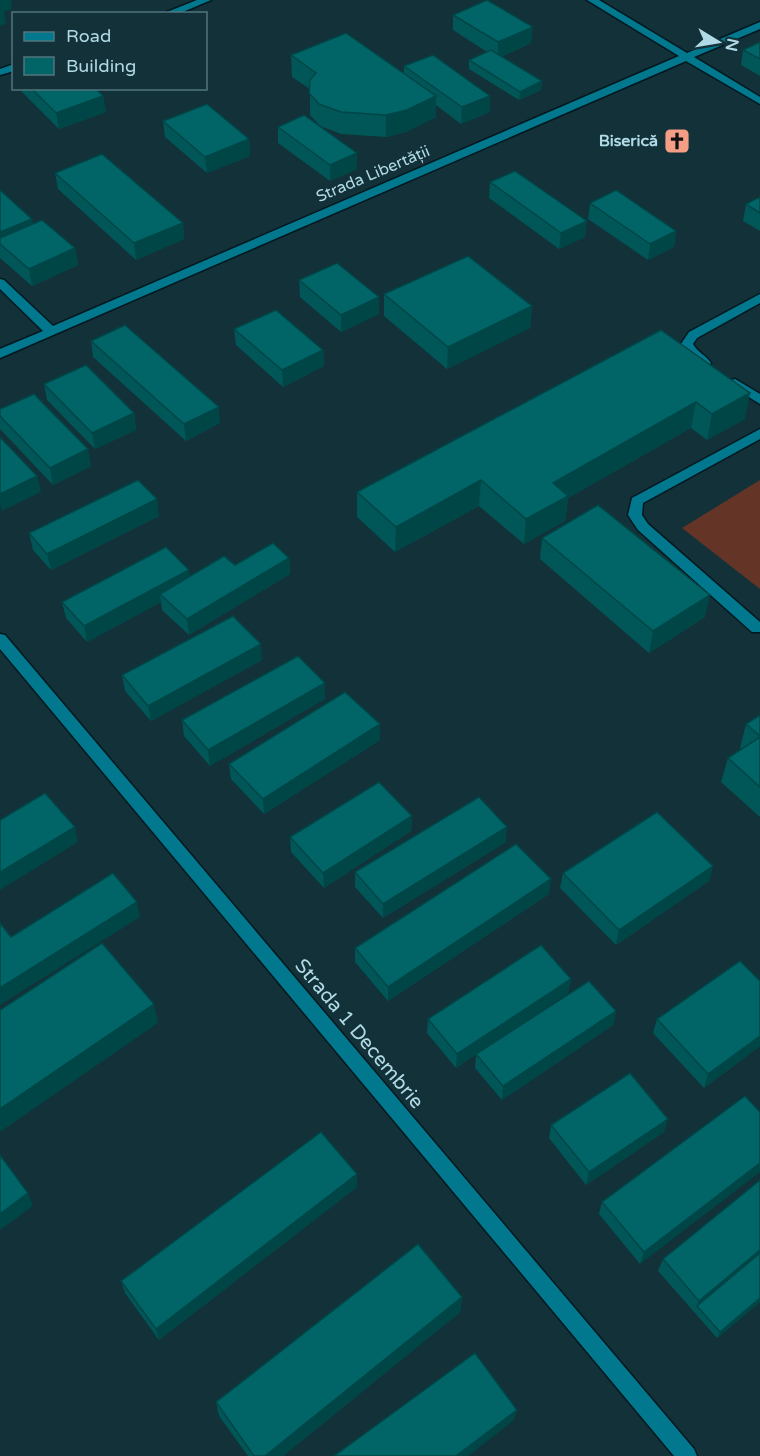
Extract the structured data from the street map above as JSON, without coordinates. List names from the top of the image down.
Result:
{
  "streets": {
    "street": ["Strada Libertății", "Strada 1 Decembrie"]
  },
  "places": {
    "church": ["Biserică"]
  },
  "legend": ["Road", "Building"],
  "north": "right"
}
